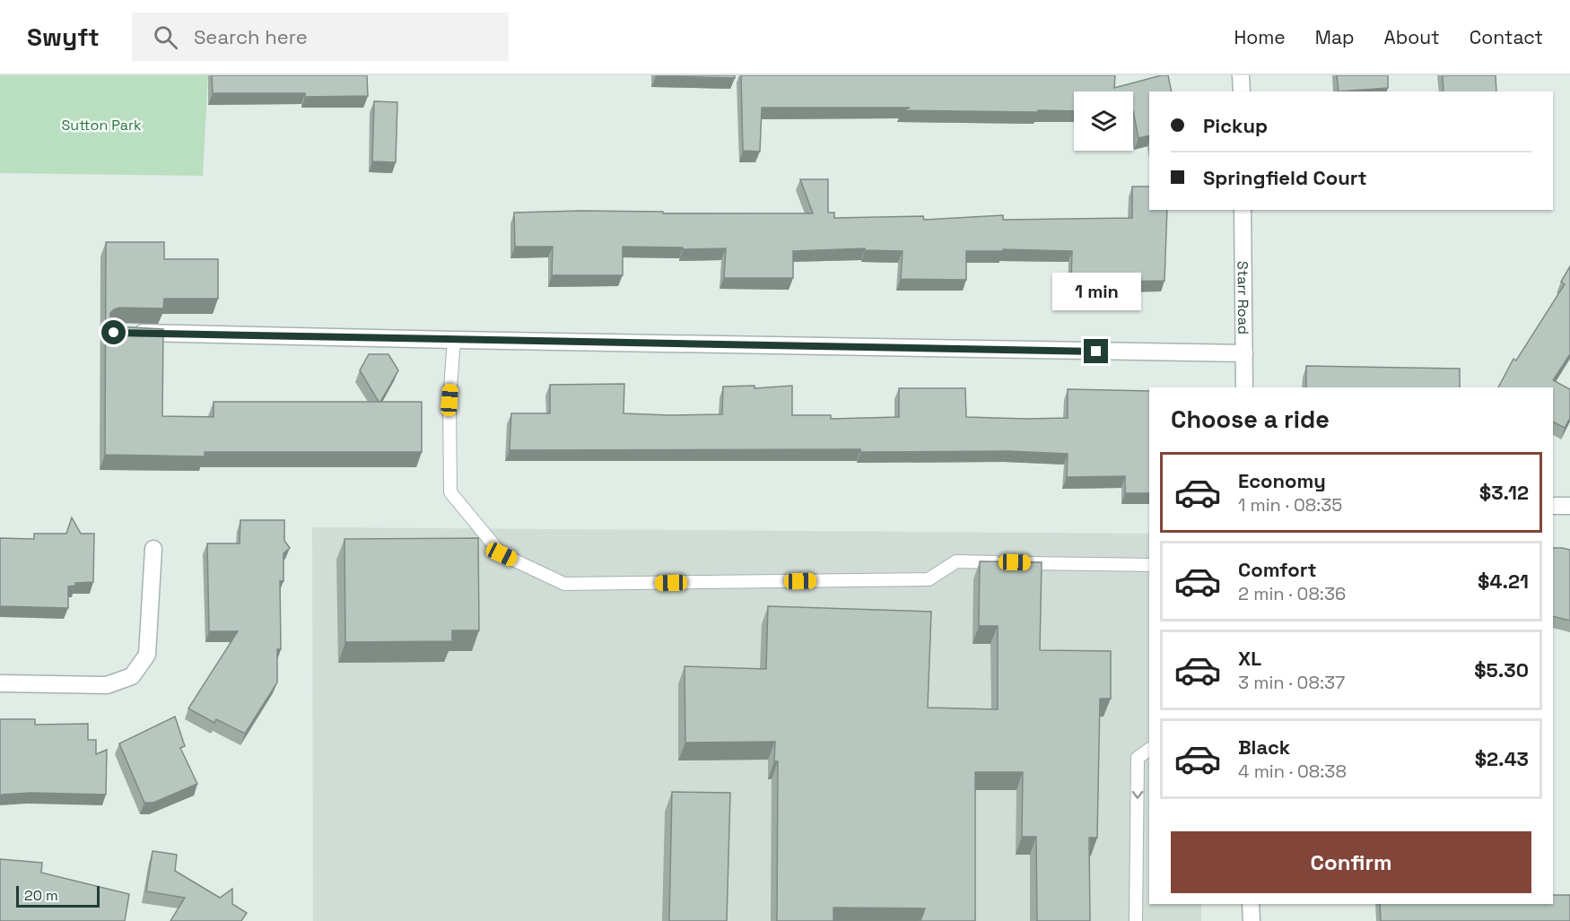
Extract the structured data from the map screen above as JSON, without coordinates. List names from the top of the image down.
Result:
{
  "streets": {
    "street": ["Starr Road"]
  },
  "parks": ["Sutton Park"],
  "scale_bar": "20 m",
  "page": {
    "header": "Swyft",
    "search": "Search here",
    "nav": [
      "Home",
      "Map",
      "About",
      "Contact"
    ],
    "banner": ["Pickup", "Springfield Court"],
    "bubble": "1 min",
    "heading": "Choose a ride",
    "list": [
      {
        "name": "Economy",
        "note": "1 min · 08:35",
        "value": "$3.12"
      },
      {
        "name": "Comfort",
        "note": "2 min · 08:36",
        "value": "$4.21"
      },
      {
        "name": "XL",
        "note": "3 min · 08:37",
        "value": "$5.30"
      },
      {
        "name": "Black",
        "note": "4 min · 08:38",
        "value": "$2.43"
      }
    ],
    "buttons": "Confirm",
    "scale": "20 m"
  }
}
